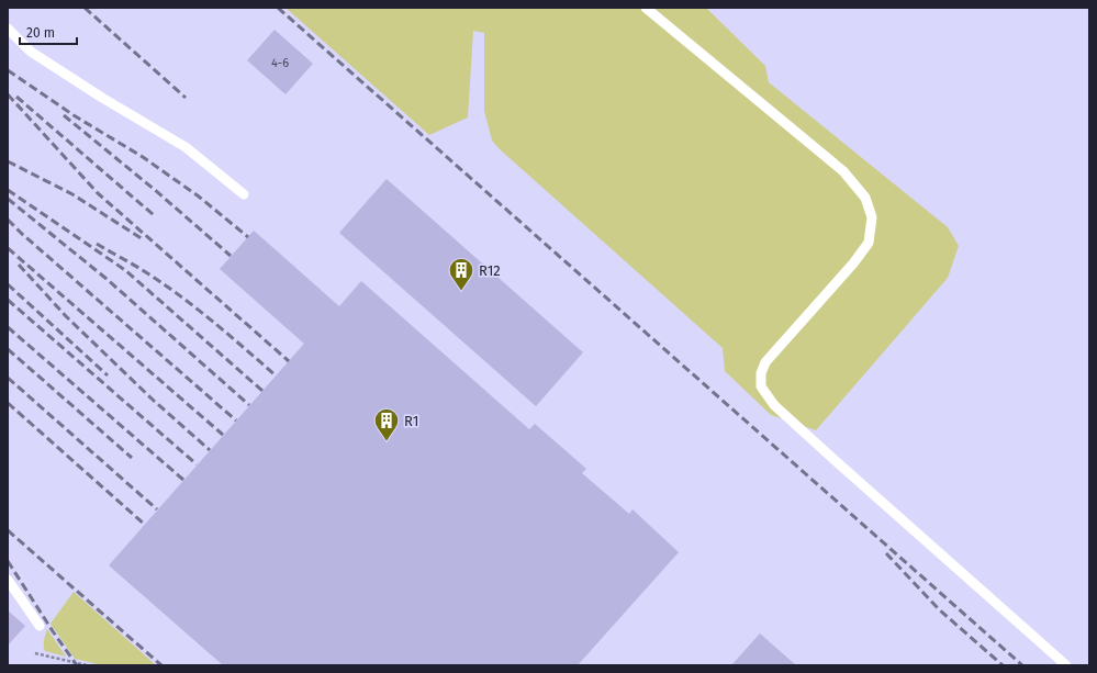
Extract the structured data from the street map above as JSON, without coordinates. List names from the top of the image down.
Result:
{
  "places": {
    "building": ["R12", "R1"]
  },
  "house_numbers": ["4-6"],
  "scale_bar": "20 m"
}
